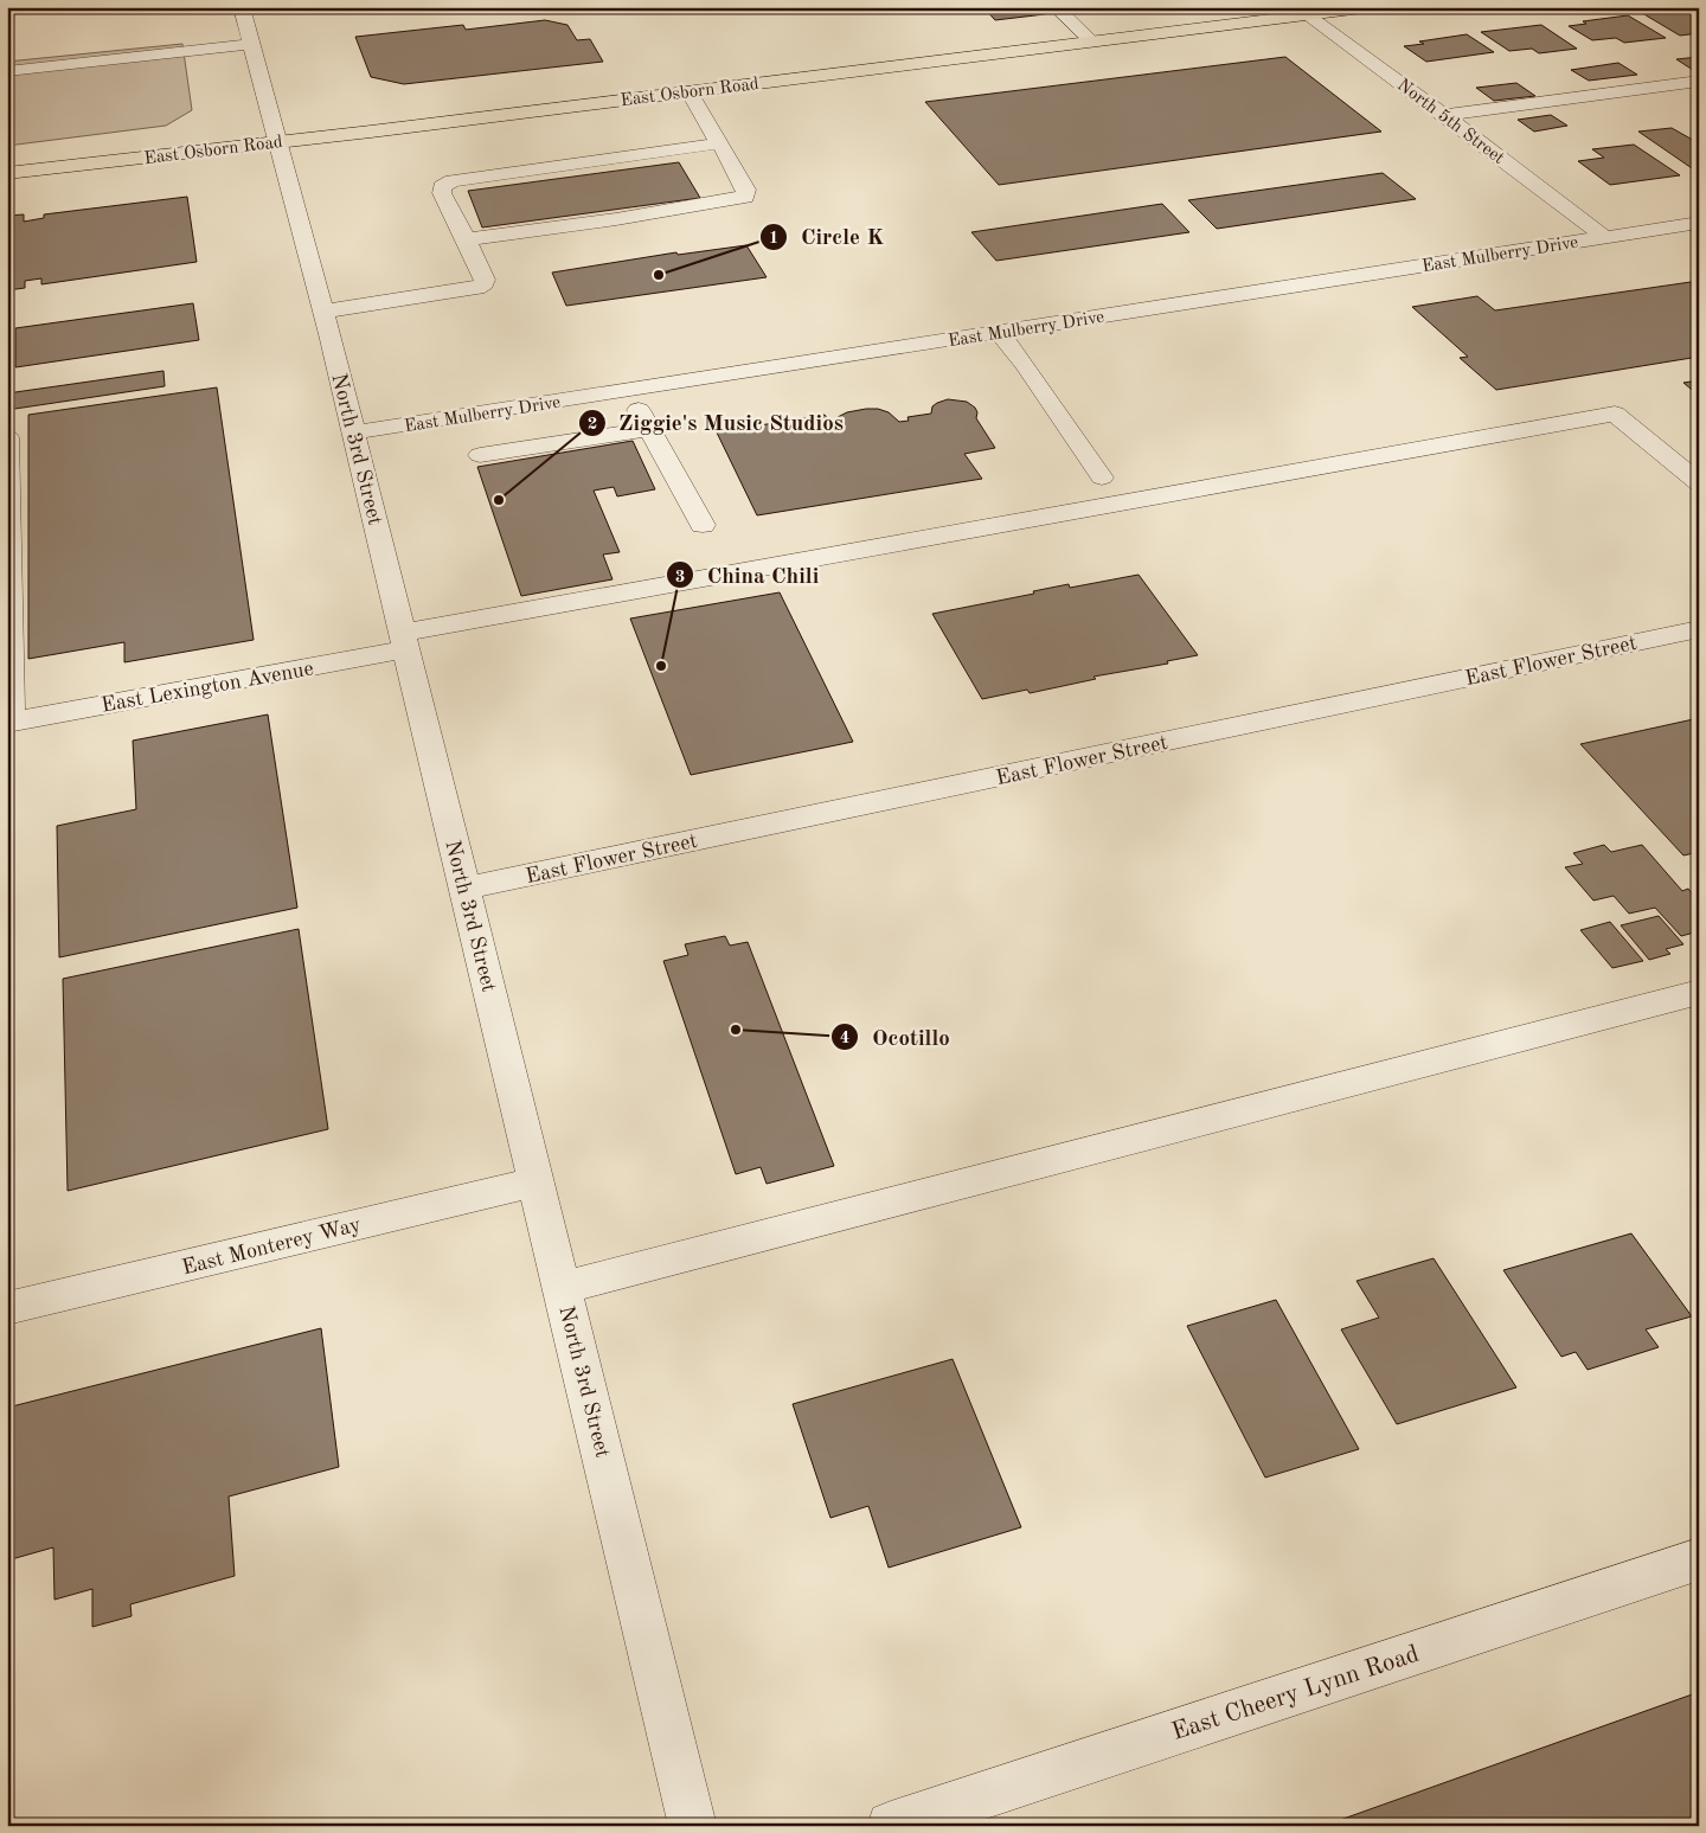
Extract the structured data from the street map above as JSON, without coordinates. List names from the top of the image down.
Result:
{
  "streets": {
    "main road": ["East Osborn Road"],
    "street": [
      "North 5th Street",
      "East Mulberry Drive",
      "North 3rd Street",
      "East Flower Street",
      "East Lexington Avenue",
      "East Monterey Way",
      "East Cheery Lynn Road"
    ]
  },
  "crossings": [
    ["East Osborn Road", "North 5th Street"],
    ["East Osborn Road", "North 3rd Street"],
    ["North 5th Street", "East Mulberry Drive"],
    ["East Mulberry Drive", "North 3rd Street"],
    ["North 3rd Street", "East Flower Street"],
    ["North 3rd Street", "East Lexington Avenue"],
    ["North 3rd Street", "East Monterey Way"]
  ],
  "places": [
    "Circle K",
    "Ziggie's Music Studios",
    "China Chili",
    "Ocotillo"
  ]
}
